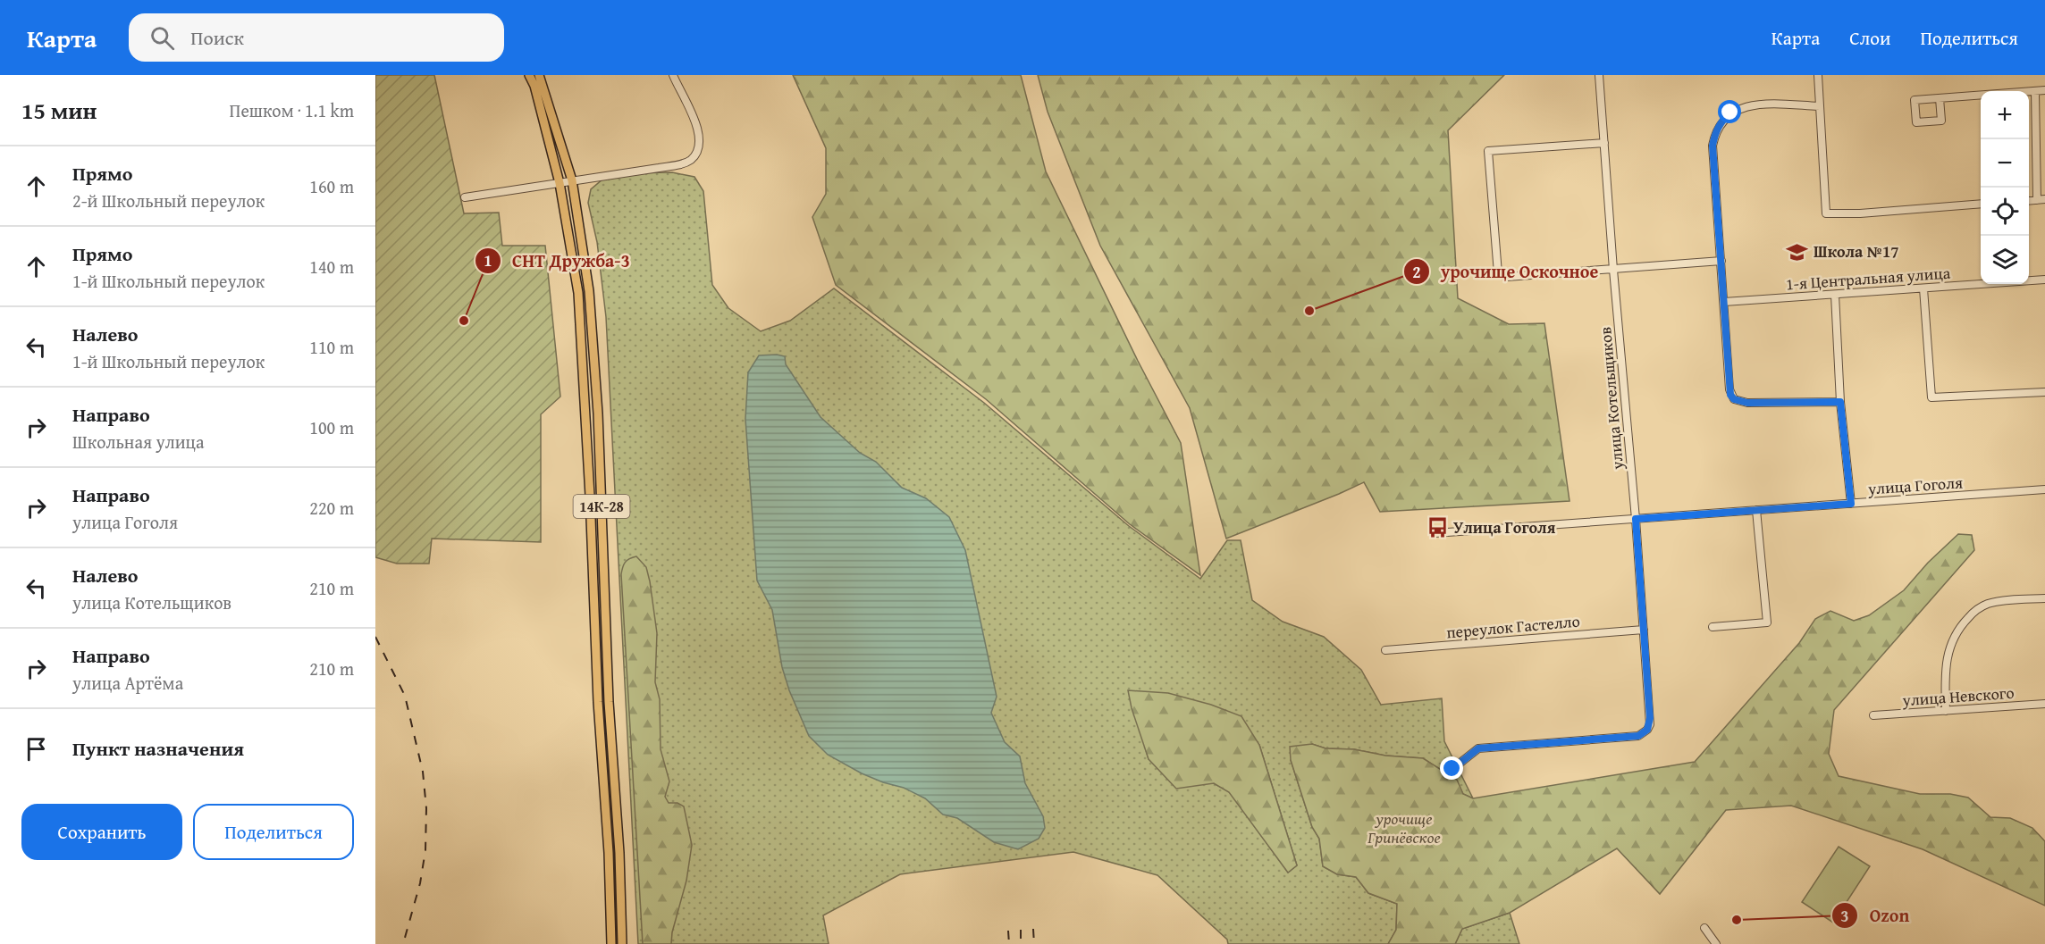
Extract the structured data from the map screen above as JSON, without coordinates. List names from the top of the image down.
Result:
{
  "streets": {
    "main road": ["14К-28"],
    "street": [
      "1-я Центральная улица",
      "улица Котельщиков",
      "улица Гоголя",
      "переулок Гастелло",
      "улица Невского"
    ]
  },
  "crossings": [
    ["улица Котельщиков", "улица Гоголя"],
    ["улица Котельщиков", "переулок Гастелло"]
  ],
  "parks": ["урочище Гринёвское"],
  "places": {
    "school or university": ["Школа №17"],
    "other": ["урочище Оскочное", "СНТ Дружба-3", "Ozon"],
    "bus stop": ["Улица Гоголя"]
  },
  "page": {
    "header": "Карта",
    "search": "Поиск",
    "nav": ["Карта", "Слои", "Поделиться"],
    "heading": ["15 мин", "Пешком · 1.1 km"],
    "map_buttons": ["+", "−"],
    "list": [
      ["Прямо", "2-й Школьный переулок", "160 m"],
      ["Прямо", "1-й Школьный переулок", "140 m"],
      ["Налево", "1-й Школьный переулок", "110 m"],
      ["Направо", "Школьная улица", "100 m"],
      ["Направо", "улица Гоголя", "220 m"],
      ["Налево", "улица Котельщиков", "210 m"],
      ["Направо", "улица Артёма", "210 m"],
      "Пункт назначения"
    ],
    "buttons": ["Сохранить", "Поделиться"]
  }
}
